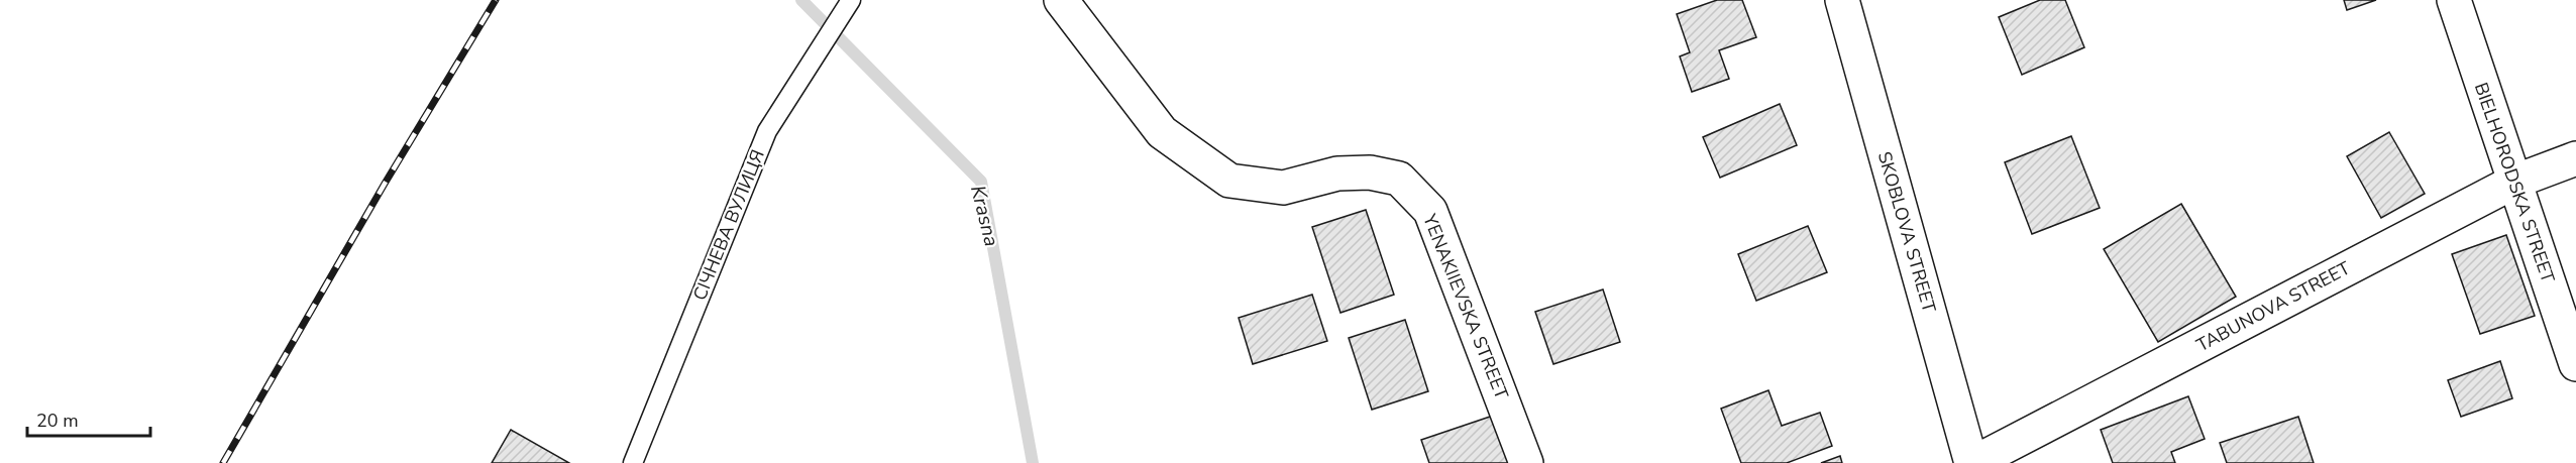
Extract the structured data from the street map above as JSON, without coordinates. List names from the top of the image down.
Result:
{
  "streets": {
    "street": [
      "BIELHORODSKA STREET",
      "SKOBLOVA STREET",
      "YENAKIIEVSKA STREET",
      "TABUNOVA STREET"
    ],
    "lane": ["СІЧНЕВА ВУЛИЦЯ"]
  },
  "crossings": [
    ["BIELHORODSKA STREET", "TABUNOVA STREET"],
    ["SKOBLOVA STREET", "TABUNOVA STREET"]
  ],
  "water": ["Krasna"],
  "scale_bar": "20 m"
}
